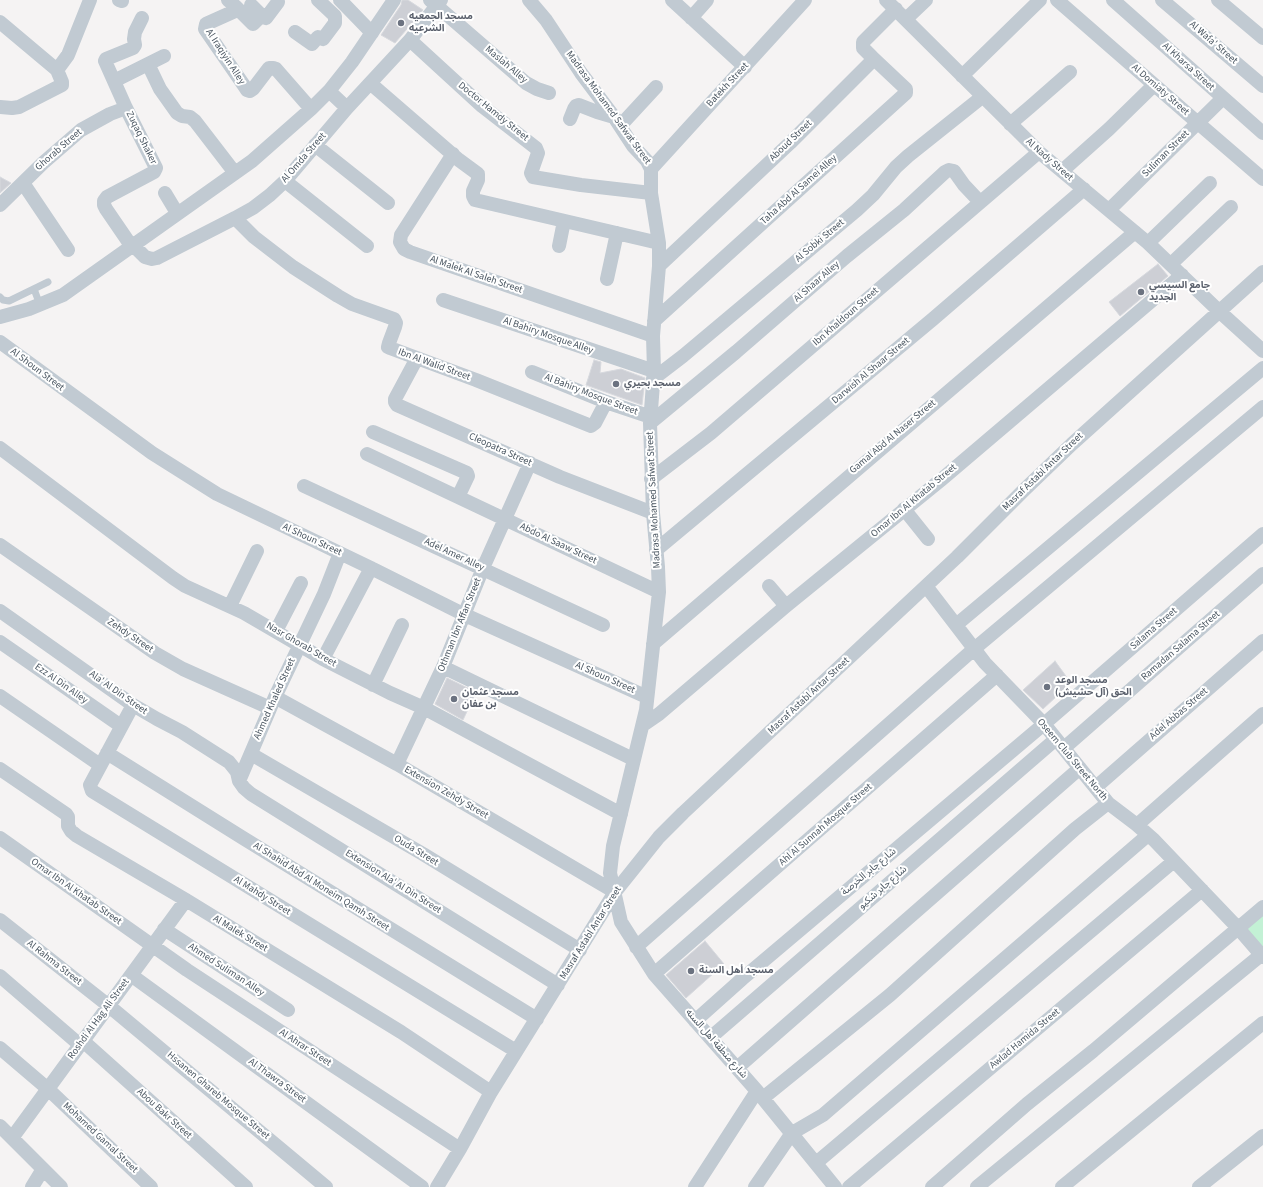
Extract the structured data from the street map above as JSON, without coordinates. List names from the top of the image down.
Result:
{
  "streets": {
    "street": [
      "Al Wafa' Street",
      "Al Iraqiyin Alley",
      "Maslah Alley",
      "Al Kharsa Street",
      "Batekh Street",
      "Al Domiaty Street",
      "Madrasa Mohamed Safwat Street",
      "Doctor Hamdy Street",
      "Zuqaq Shaker",
      "Aboud Street",
      "Ghorab Street",
      "Suliman Street",
      "Al Omda Street",
      "Al Nady Street",
      "Taha Abd Al Samei Alley",
      "Al Sobki Street",
      "Al Malek Al Saleh Street",
      "Al Shaar Alley",
      "Ibn Khaldoun Street",
      "Al Bahiry Mosque Alley",
      "Ibn Al Walid Street",
      "Al Shoun Street",
      "Darwish Al Shaar Street",
      "Al Bahiry Mosque Street",
      "Gamal Abd Al Naser Street",
      "Cleopatra Street",
      "Masraf Astabl Antar Street",
      "Omar Ibn Al Khatab Street",
      "Abdo Al Saaw Street",
      "Adel Amer Alley",
      "Othman Ibn Affan Street",
      "Salama Street",
      "Zehdy Street",
      "Nasr Ghorab Street",
      "Ramadan Salama Street",
      "Ezz Al Din Alley",
      "Ala' Al Din Street",
      "Ahmed Khaled Street",
      "Adel Abbas Street",
      "Oseem Club Street North",
      "Extension Zehdy Street",
      "Ahl Al Sunnah Mosque Street",
      "Ouda Street",
      "شارع جابر الخرصة",
      "Extension Ala' Al Din Street",
      "Al Shahid Abd Al Moneim Qamh Street",
      "شارع جابر شكيو",
      "Al Mahdy Street",
      "Al Malek Street",
      "Al Rahma Street",
      "Ahmed Suliman Alley",
      "Roshdi Al Hag Ali Street",
      "Awlad Hamida Street",
      "شارع منطقة اهل السنه",
      "Al Ahrar Street",
      "Al Thawra Street",
      "Hssanen Ghareb Mosque Street",
      "Abou Bakr Street",
      "Mohamed Gamal Street"
    ]
  },
  "crossings": [
    ["Maslah Alley", "Al Omda Street"],
    ["Al Kharsa Street", "Suliman Street"],
    ["Batekh Street", "Madrasa Mohamed Safwat Street"],
    ["Al Domiaty Street", "Suliman Street"],
    ["Madrasa Mohamed Safwat Street", "Doctor Hamdy Street"],
    ["Madrasa Mohamed Safwat Street", "Aboud Street"],
    ["Madrasa Mohamed Safwat Street", "Taha Abd Al Samei Alley"],
    ["Madrasa Mohamed Safwat Street", "Al Sobki Street"],
    ["Madrasa Mohamed Safwat Street", "Al Malek Al Saleh Street"],
    ["Madrasa Mohamed Safwat Street", "Al Shaar Alley"],
    ["Madrasa Mohamed Safwat Street", "Ibn Khaldoun Street"],
    ["Madrasa Mohamed Safwat Street", "Al Bahiry Mosque Alley"],
    ["Madrasa Mohamed Safwat Street", "Al Shoun Street"],
    ["Madrasa Mohamed Safwat Street", "Darwish Al Shaar Street"],
    ["Madrasa Mohamed Safwat Street", "Al Bahiry Mosque Street"],
    ["Madrasa Mohamed Safwat Street", "Gamal Abd Al Naser Street"],
    ["Madrasa Mohamed Safwat Street", "Cleopatra Street"],
    ["Madrasa Mohamed Safwat Street", "Masraf Astabl Antar Street"],
    ["Madrasa Mohamed Safwat Street", "Omar Ibn Al Khatab Street"],
    ["Madrasa Mohamed Safwat Street", "Abdo Al Saaw Street"],
    ["Madrasa Mohamed Safwat Street", "Nasr Ghorab Street"],
    ["Madrasa Mohamed Safwat Street", "Extension Zehdy Street"],
    ["Madrasa Mohamed Safwat Street", "شارع منطقة اهل السنه"],
    ["Doctor Hamdy Street", "Al Omda Street"],
    ["Zuqaq Shaker", "Ghorab Street"],
    ["Zuqaq Shaker", "Al Omda Street"],
    ["Aboud Street", "Taha Abd Al Samei Alley"],
    ["Suliman Street", "Al Nady Street"],
    ["Al Omda Street", "Ibn Al Walid Street"],
    ["Al Nady Street", "Al Sobki Street"],
    ["Al Nady Street", "Ibn Khaldoun Street"],
    ["Al Nady Street", "Darwish Al Shaar Street"],
    ["Al Nady Street", "Gamal Abd Al Naser Street"],
    ["Al Nady Street", "Masraf Astabl Antar Street"],
    ["Al Nady Street", "Omar Ibn Al Khatab Street"],
    ["Al Sobki Street", "Al Bahiry Mosque Alley"],
    ["Al Shaar Alley", "Ibn Khaldoun Street"],
    ["Al Shaar Alley", "Al Bahiry Mosque Street"],
    ["Ibn Al Walid Street", "Al Bahiry Mosque Street"],
    ["Ibn Al Walid Street", "Cleopatra Street"],
    ["Al Shoun Street", "Othman Ibn Affan Street"],
    ["Al Shoun Street", "Ahmed Khaled Street"],
    ["Cleopatra Street", "Othman Ibn Affan Street"],
    ["Masraf Astabl Antar Street", "Oseem Club Street North"],
    ["Masraf Astabl Antar Street", "Extension Zehdy Street"],
    ["Masraf Astabl Antar Street", "Ouda Street"],
    ["Masraf Astabl Antar Street", "Extension Ala' Al Din Street"],
    ["Masraf Astabl Antar Street", "Al Shahid Abd Al Moneim Qamh Street"],
    ["Masraf Astabl Antar Street", "Al Mahdy Street"],
    ["Masraf Astabl Antar Street", "Al Malek Street"],
    ["Masraf Astabl Antar Street", "شارع منطقة اهل السنه"],
    ["Masraf Astabl Antar Street", "Al Ahrar Street"],
    ["Omar Ibn Al Khatab Street", "Roshdi Al Hag Ali Street"],
    ["Omar Ibn Al Khatab Street", "Al Ahrar Street"],
    ["Abdo Al Saaw Street", "Othman Ibn Affan Street"],
    ["Adel Amer Alley", "Othman Ibn Affan Street"],
    ["Othman Ibn Affan Street", "Nasr Ghorab Street"],
    ["Othman Ibn Affan Street", "Extension Zehdy Street"],
    ["Salama Street", "Oseem Club Street North"],
    ["Salama Street", "شارع جابر الخرصة"],
    ["Zehdy Street", "Ahmed Khaled Street"],
    ["Zehdy Street", "Extension Zehdy Street"],
    ["Nasr Ghorab Street", "Ahmed Khaled Street"],
    ["Ramadan Salama Street", "Oseem Club Street North"],
    ["Ramadan Salama Street", "شارع جابر شكيو"],
    ["Ezz Al Din Alley", "Al Mahdy Street"],
    ["Ala' Al Din Street", "Ahmed Khaled Street"],
    ["Ala' Al Din Street", "Extension Ala' Al Din Street"],
    ["Ala' Al Din Street", "Al Mahdy Street"],
    ["Ahmed Khaled Street", "Extension Zehdy Street"],
    ["Ahmed Khaled Street", "Ouda Street"],
    ["Ahmed Khaled Street", "Extension Ala' Al Din Street"],
    ["Adel Abbas Street", "Oseem Club Street North"],
    ["Oseem Club Street North", "Ahl Al Sunnah Mosque Street"],
    ["Oseem Club Street North", "شارع جابر الخرصة"],
    ["Oseem Club Street North", "شارع جابر شكيو"],
    ["Oseem Club Street North", "Awlad Hamida Street"],
    ["Extension Zehdy Street", "شارع منطقة اهل السنه"],
    ["Ahl Al Sunnah Mosque Street", "شارع منطقة اهل السنه"],
    ["شارع جابر الخرصة", "شارع منطقة اهل السنه"],
    ["Al Shahid Abd Al Moneim Qamh Street", "Al Mahdy Street"],
    ["شارع جابر شكيو", "شارع منطقة اهل السنه"],
    ["Al Malek Street", "Roshdi Al Hag Ali Street"],
    ["Al Rahma Street", "Roshdi Al Hag Ali Street"],
    ["Al Rahma Street", "Hssanen Ghareb Mosque Street"],
    ["Ahmed Suliman Alley", "Roshdi Al Hag Ali Street"],
    ["Roshdi Al Hag Ali Street", "Al Ahrar Street"],
    ["Roshdi Al Hag Ali Street", "Al Thawra Street"],
    ["Roshdi Al Hag Ali Street", "Hssanen Ghareb Mosque Street"],
    ["Roshdi Al Hag Ali Street", "Abou Bakr Street"],
    ["Roshdi Al Hag Ali Street", "Mohamed Gamal Street"]
  ],
  "places": [
    "مسجد الجمعيه الشرعيه",
    "جامع السيسي الجديد",
    "مسجد بحيري",
    "مسجد الوعد الحق (آل حشيش)",
    "مسجد عثمان بن عفان",
    "مسجد أهل السنة"
  ]
}
